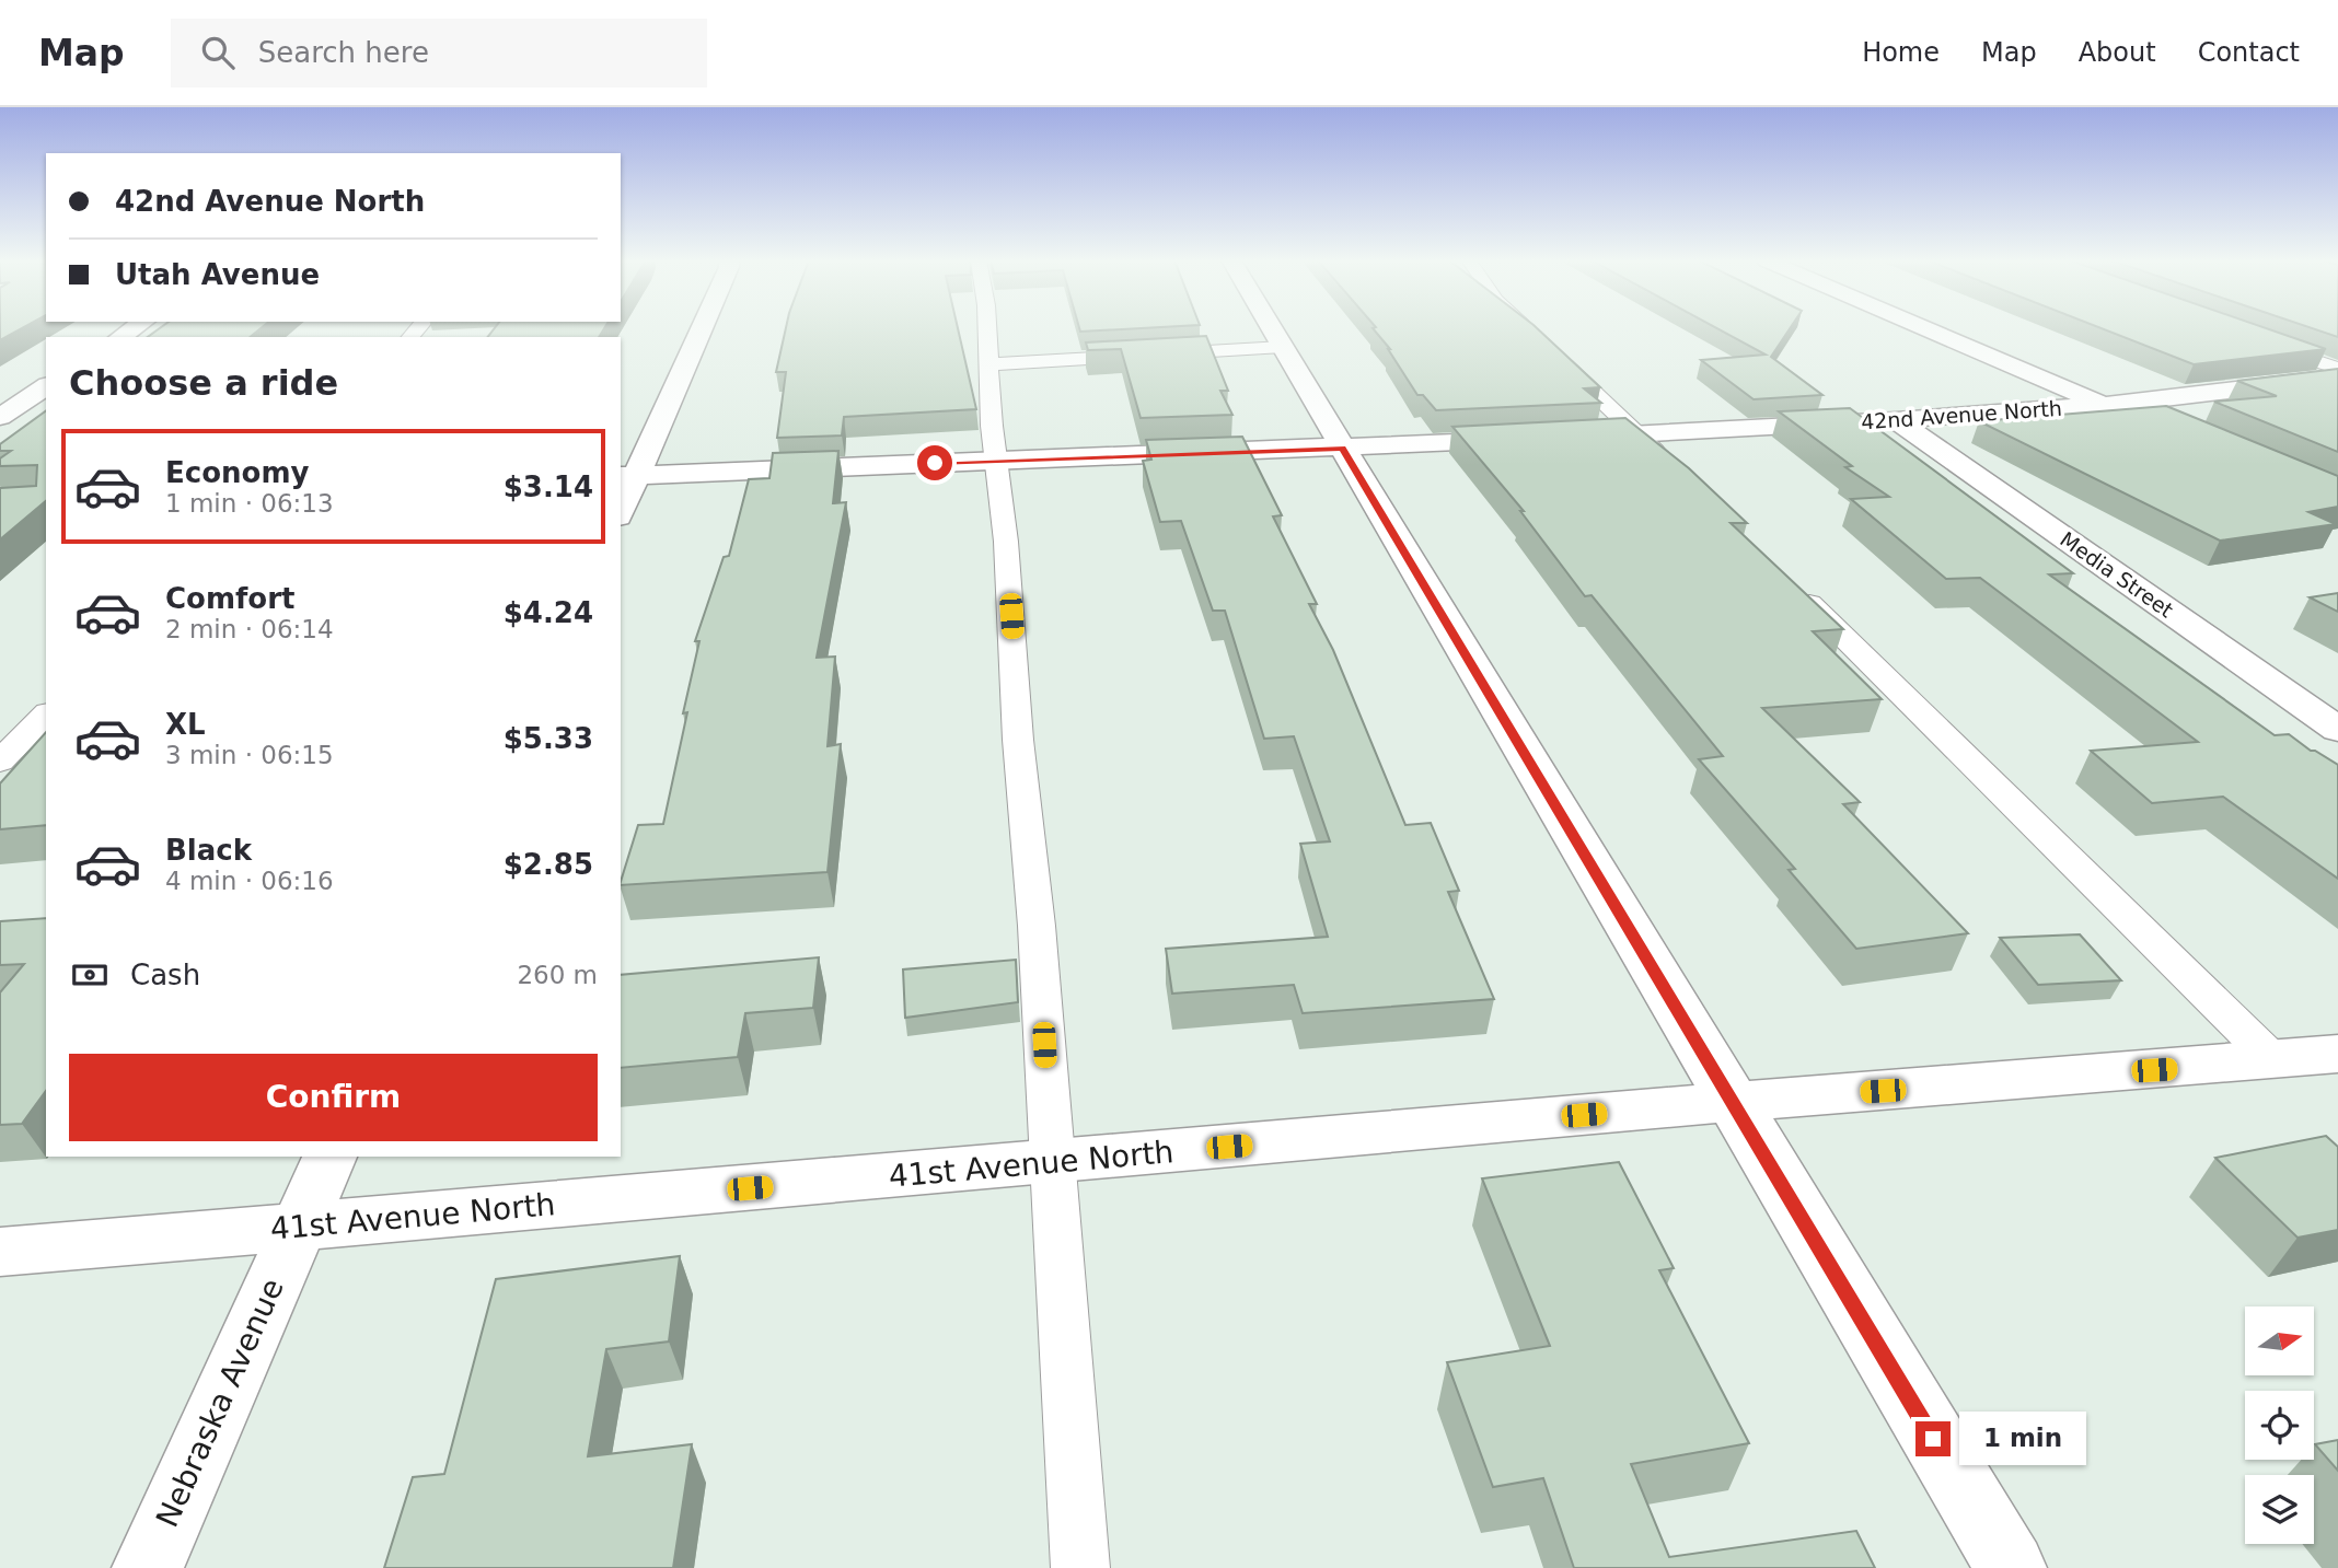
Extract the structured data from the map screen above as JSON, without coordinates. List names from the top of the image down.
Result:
{
  "streets": {
    "street": [
      "42nd Avenue North",
      "Media Street",
      "41st Avenue North",
      "Nebraska Avenue"
    ]
  },
  "crossings": [
    ["42nd Avenue North", "Media Street"],
    ["41st Avenue North", "Nebraska Avenue"]
  ],
  "north": "right",
  "page": {
    "header": "Map",
    "search": "Search here",
    "nav": [
      "Home",
      "Map",
      "About",
      "Contact"
    ],
    "banner": ["42nd Avenue North", "Utah Avenue"],
    "heading": "Choose a ride",
    "list": [
      {
        "name": "Economy",
        "note": "1 min · 06:13",
        "value": "$3.14"
      },
      {
        "name": "Comfort",
        "note": "2 min · 06:14",
        "value": "$4.24"
      },
      {
        "name": "XL",
        "note": "3 min · 06:15",
        "value": "$5.33"
      },
      {
        "name": "Black",
        "note": "4 min · 06:16",
        "value": "$2.85"
      }
    ],
    "pay": ["Cash", "260 m"],
    "buttons": "Confirm",
    "bubble": "1 min"
  }
}
